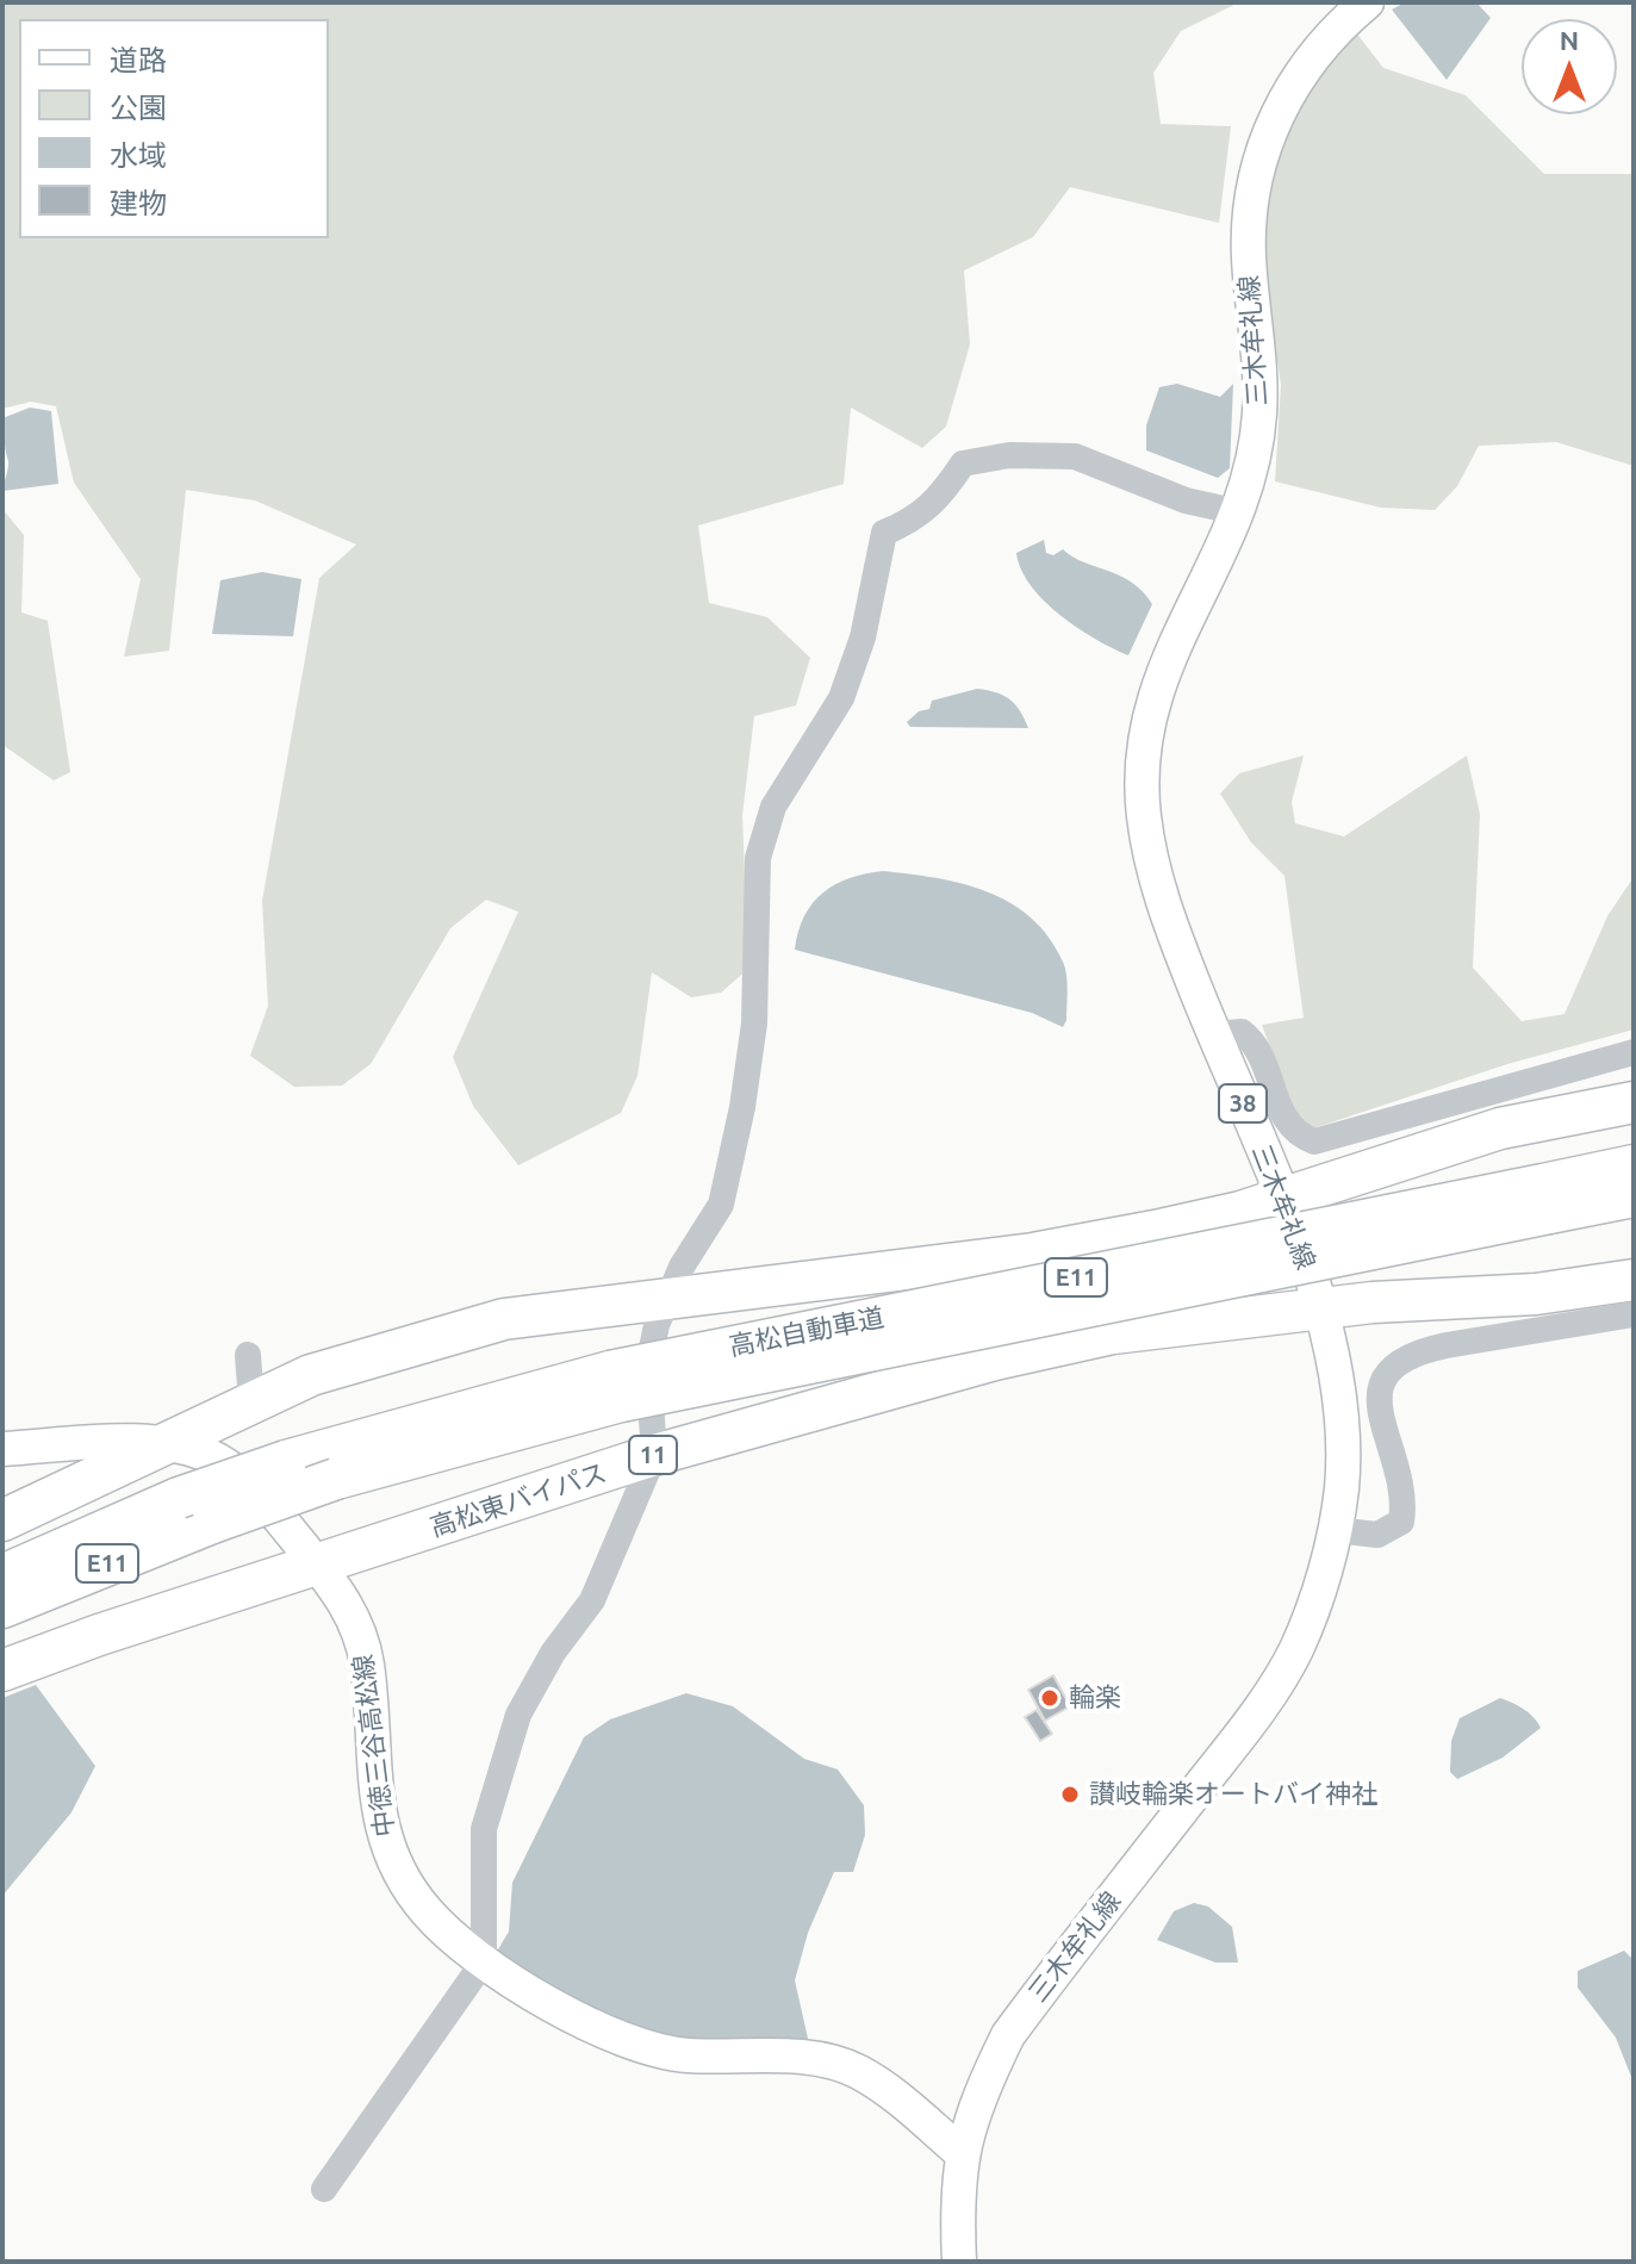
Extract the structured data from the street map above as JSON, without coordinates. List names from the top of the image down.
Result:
{
  "streets": {
    "highway": [
      "E11",
      "高松自動車道",
      "11",
      "高松東バイパス"
    ],
    "main road": ["三木牟礼線", "38", "中徳三谷高松線"]
  },
  "crossings": [
    ["三木牟礼線", "高松東バイパス"],
    ["三木牟礼線", "中徳三谷高松線"],
    ["高松東バイパス", "中徳三谷高松線"]
  ],
  "places": ["輪楽", "讃岐輪楽オートバイ神社"],
  "legend": [
    "道路",
    "公園",
    "水域",
    "建物"
  ],
  "north": "top"
}
